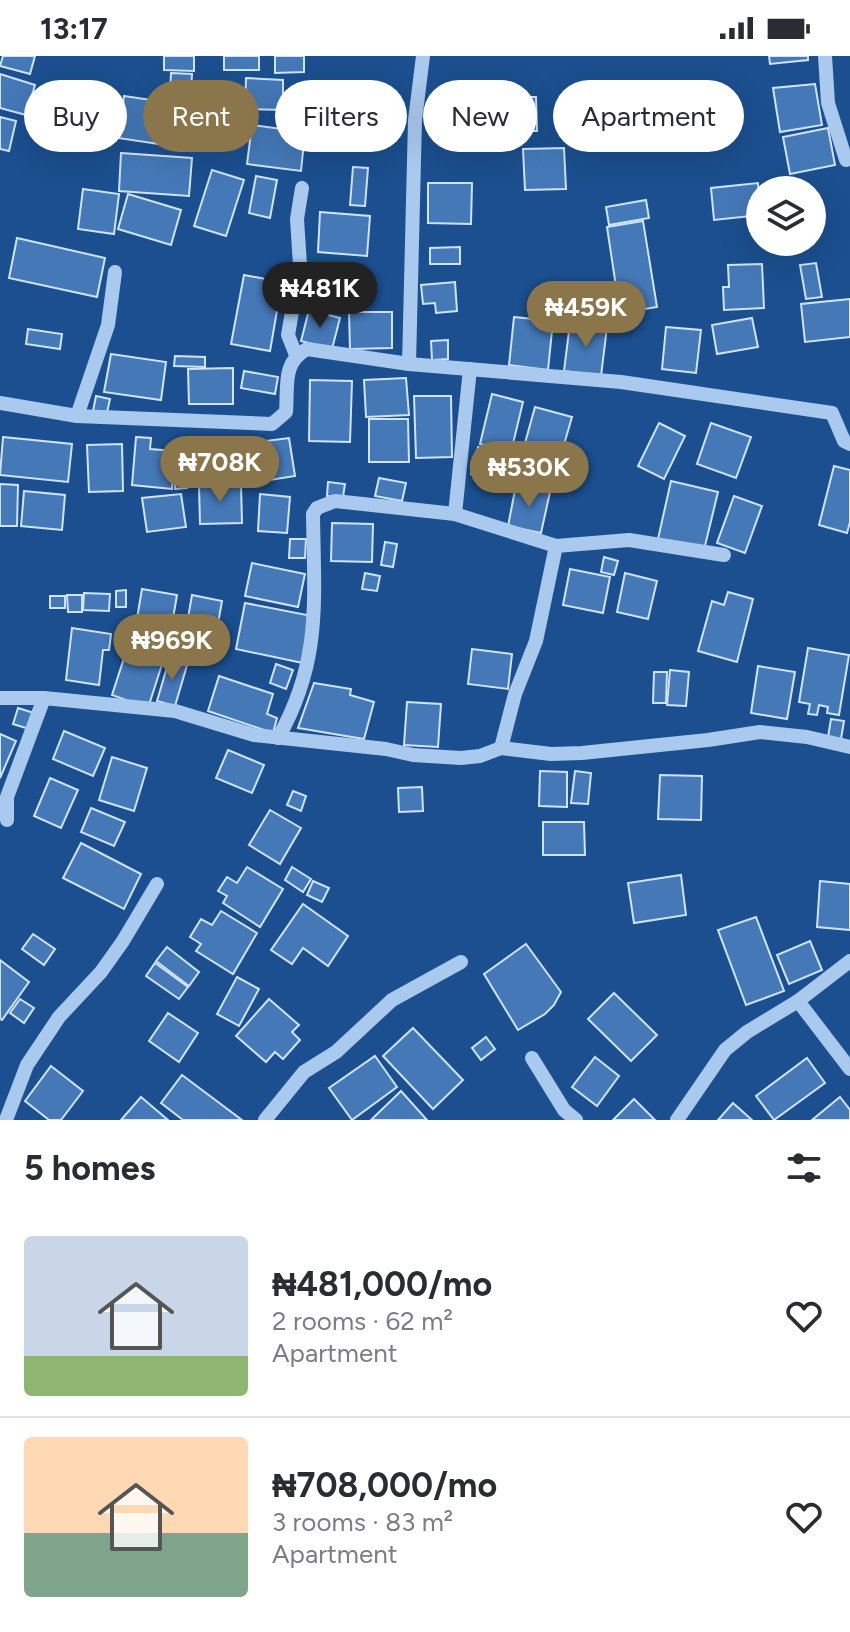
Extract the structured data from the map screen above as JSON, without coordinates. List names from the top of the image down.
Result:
{
  "page": {
    "status": "13:17",
    "chip": [
      "Buy",
      "Rent",
      "Filters",
      "New",
      "Apartment"
    ],
    "price": [
      "₦481K",
      "₦459K",
      "₦708K",
      "₦530K",
      "₦969K"
    ],
    "heading": "5 homes",
    "list": [
      {
        "name": "₦481,000/mo",
        "note": "2 rooms · 62 m² · Apartment"
      },
      {
        "name": "₦708,000/mo",
        "note": "3 rooms · 83 m² · Apartment"
      }
    ]
  }
}
